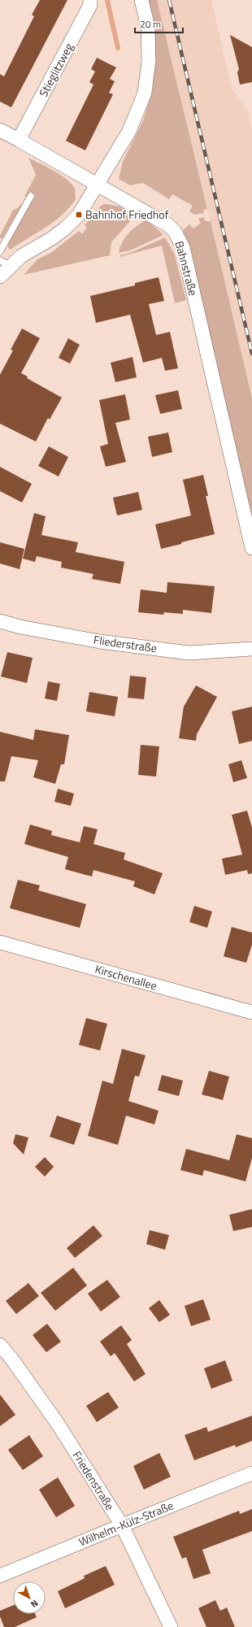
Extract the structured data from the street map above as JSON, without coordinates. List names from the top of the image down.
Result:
{
  "streets": {
    "street": [
      "Stieglitzweg",
      "Bahnstraße",
      "Fliederstraße",
      "Kirschenallee",
      "Friedenstraße",
      "Wilhelm-Külz-Straße"
    ]
  },
  "crossings": [
    ["Stieglitzweg", "Bahnstraße"],
    ["Friedenstraße", "Wilhelm-Külz-Straße"]
  ],
  "places": {
    "transit": ["Bahnhof Friedhof"]
  },
  "scale_bar": "20 m",
  "north": "bottom right"
}
